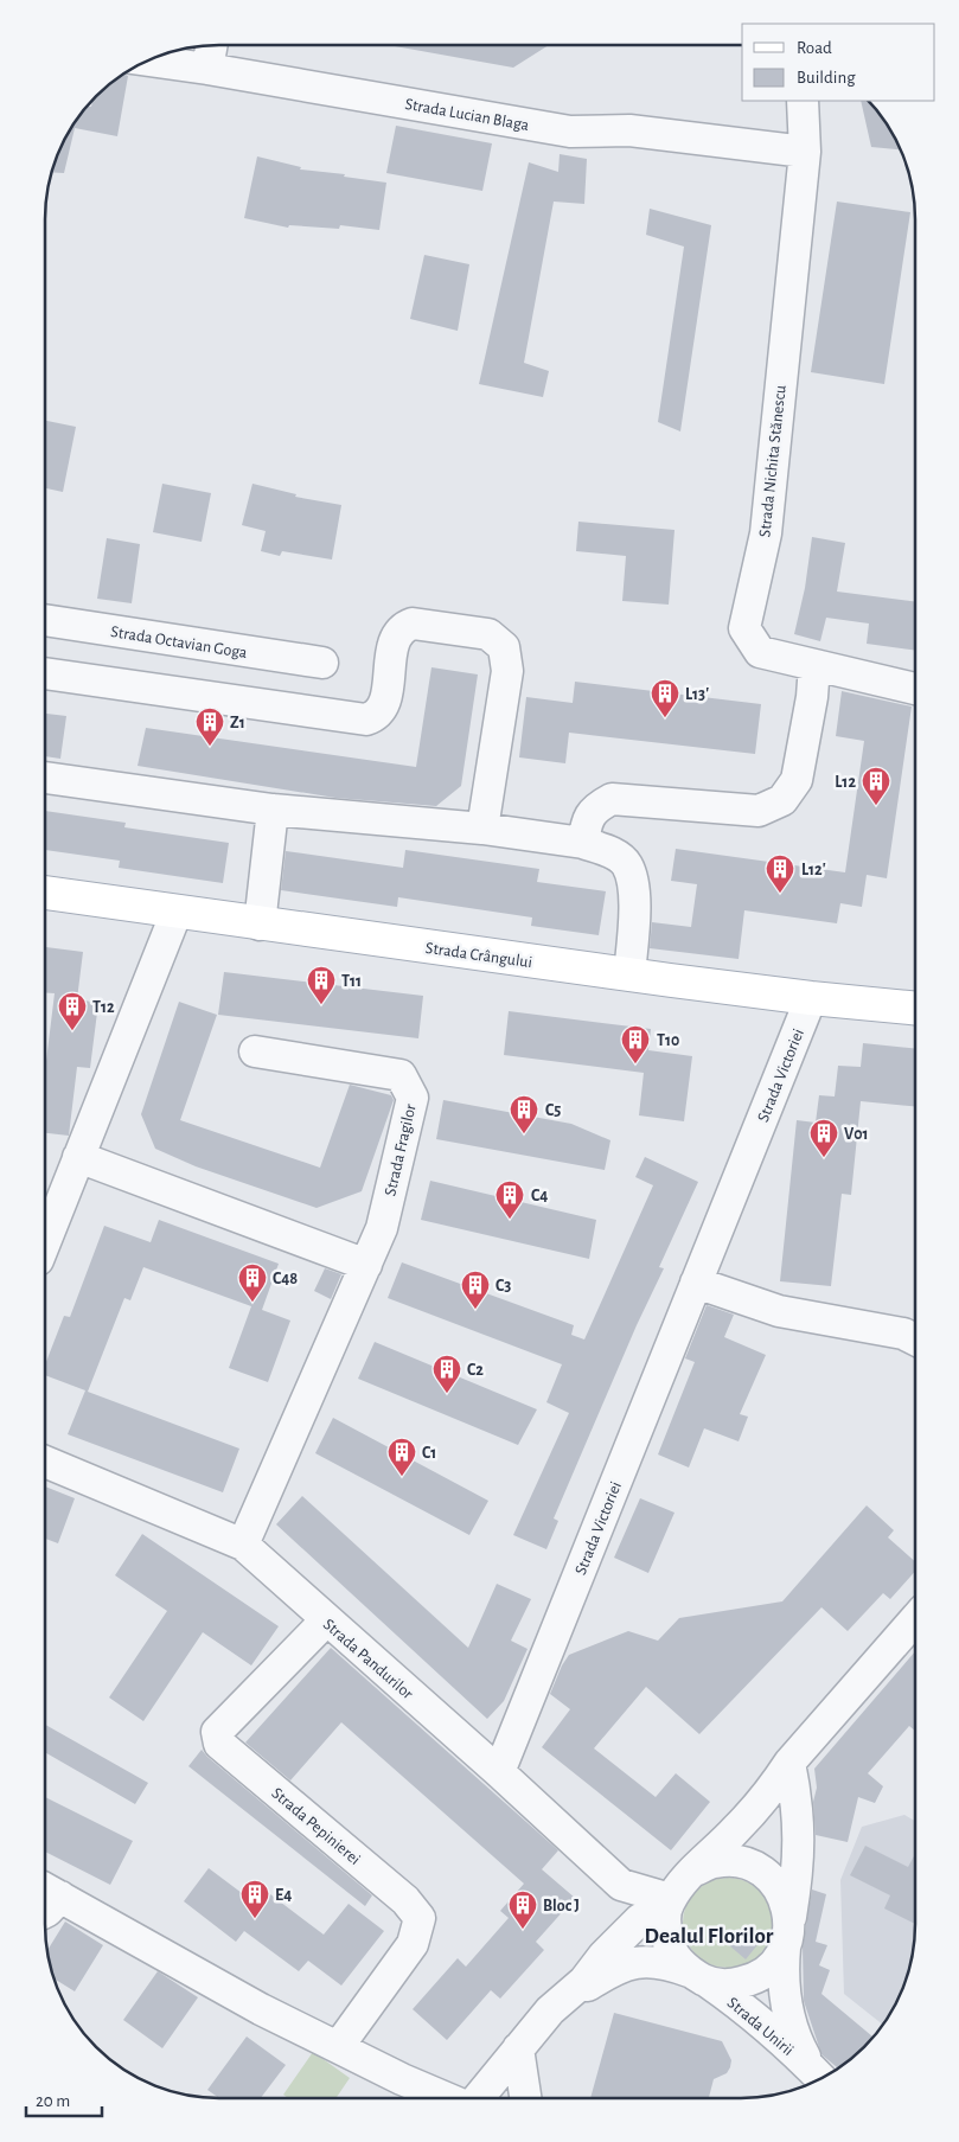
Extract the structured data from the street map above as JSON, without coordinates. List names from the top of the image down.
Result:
{
  "streets": {
    "main road": ["Strada Crângului"],
    "street": [
      "Strada Lucian Blaga",
      "Strada Nichita Stănescu",
      "Strada Octavian Goga",
      "Strada Victoriei",
      "Strada Fragilor",
      "Strada Pandurilor",
      "Strada Pepinierei",
      "Strada Unirii"
    ]
  },
  "crossings": [
    ["Strada Lucian Blaga", "Strada Nichita Stănescu"],
    ["Strada Crângului", "Strada Victoriei"],
    ["Strada Victoriei", "Strada Pandurilor"],
    ["Strada Fragilor", "Strada Pandurilor"],
    ["Strada Pandurilor", "Strada Pepinierei"],
    ["Strada Pandurilor", "Strada Unirii"]
  ],
  "districts": ["Dealul Florilor"],
  "places": {
    "building": [
      "L13'",
      "Z1",
      "L12",
      "L12'",
      "T11",
      "T12",
      "T10",
      "C5",
      "V01",
      "C4",
      "C48",
      "C3",
      "C2",
      "C1",
      "E4",
      "Bloc J"
    ]
  },
  "legend": ["Road", "Building"],
  "scale_bar": "20 m"
}
